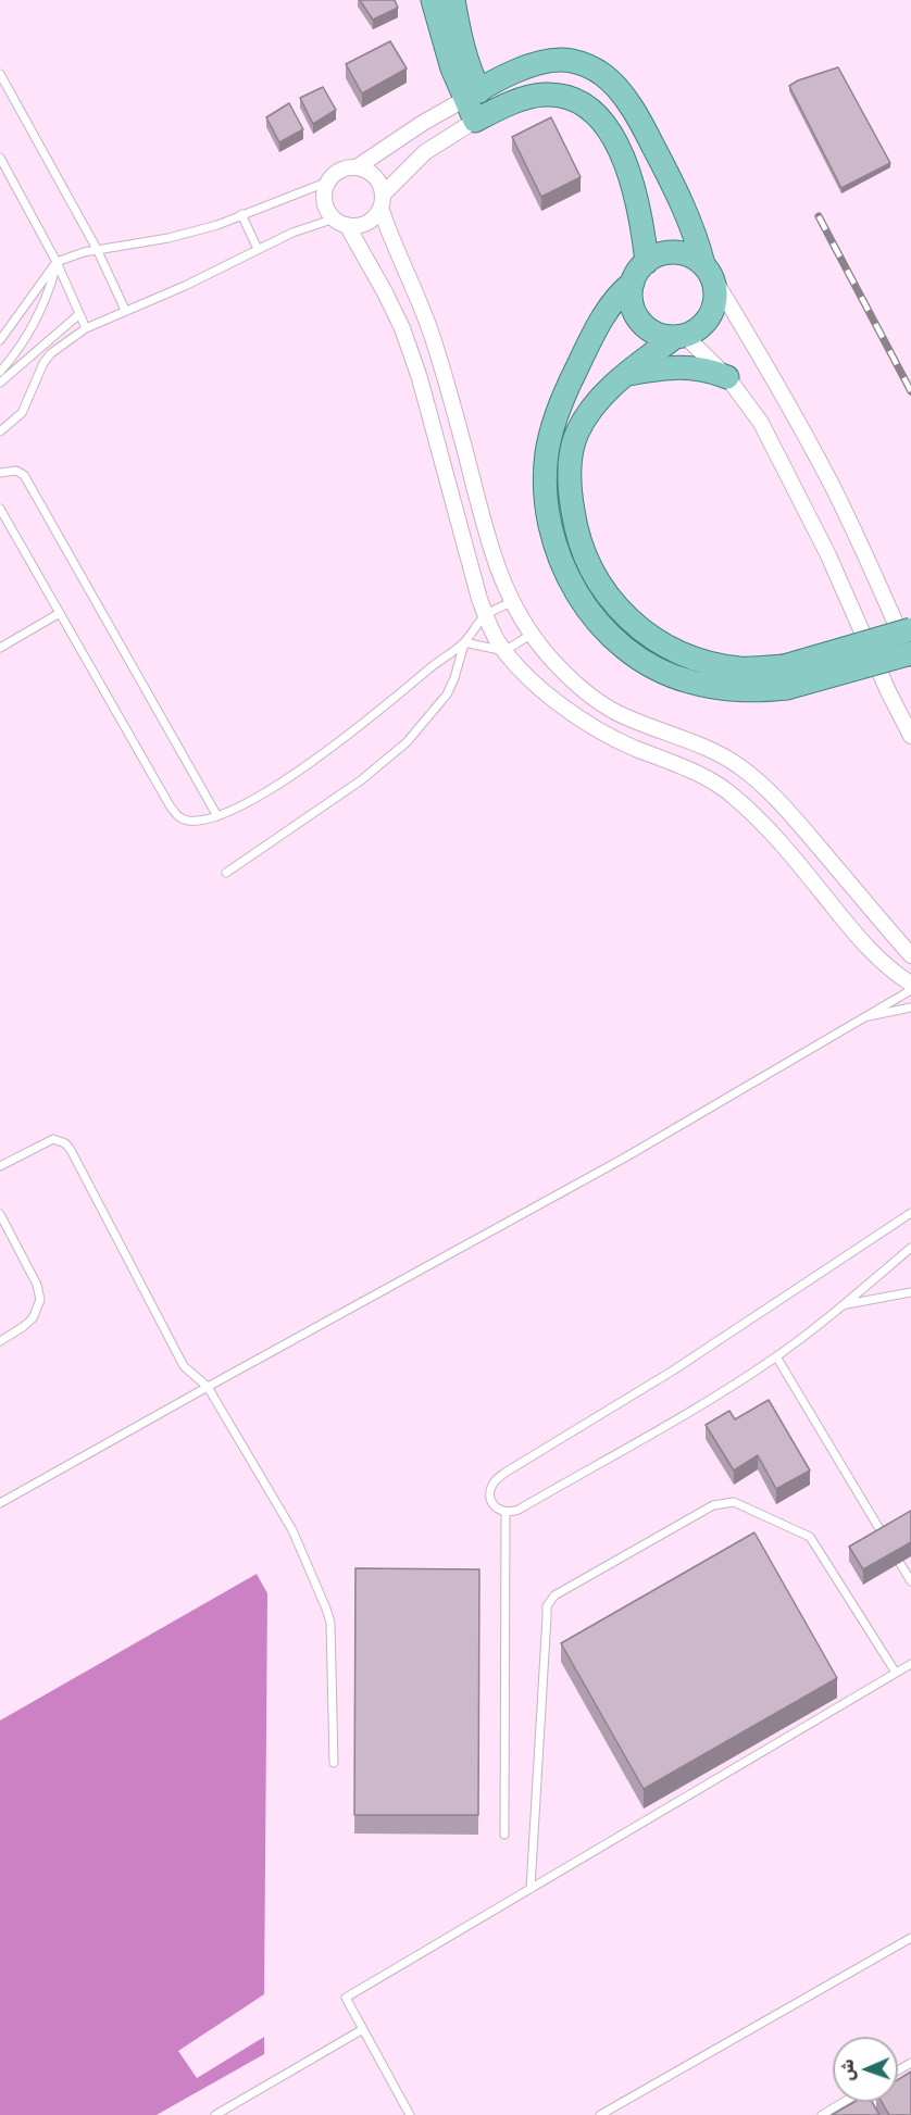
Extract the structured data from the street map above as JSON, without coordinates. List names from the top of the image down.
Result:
{
  "north": "left"
}
